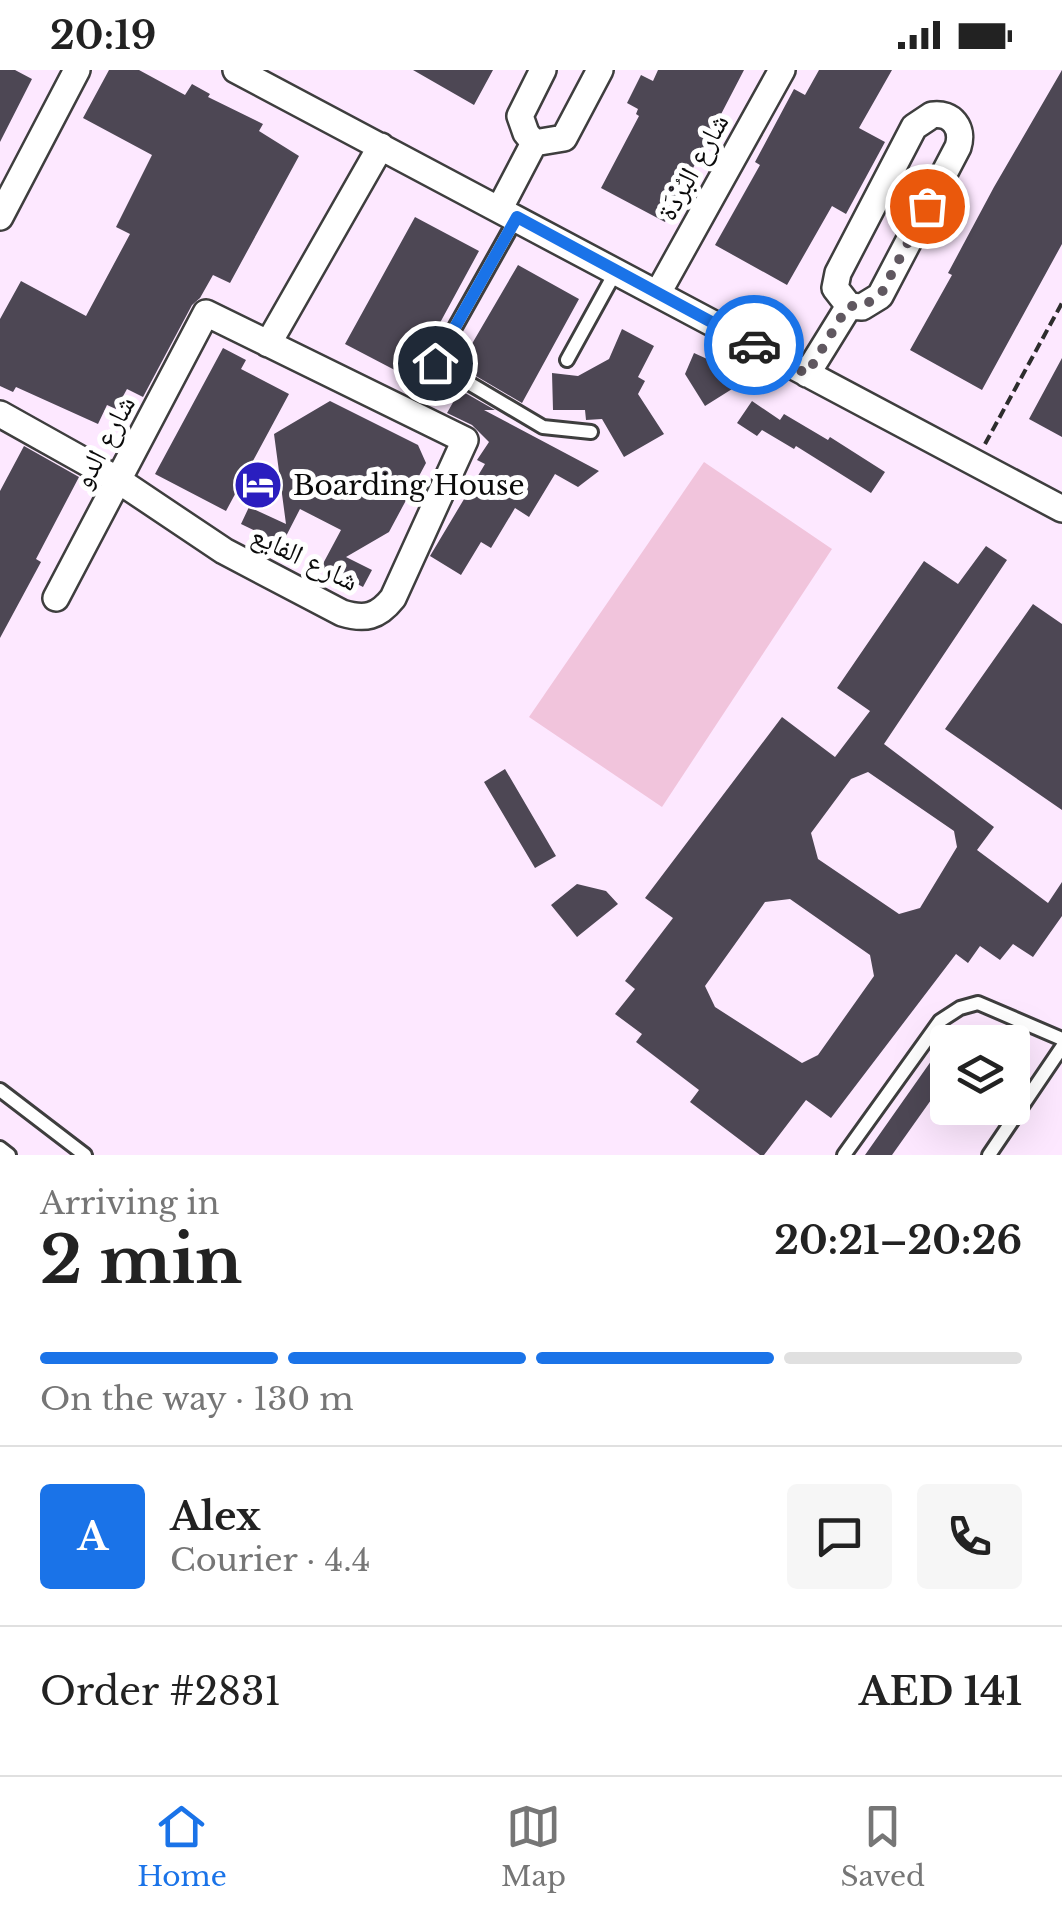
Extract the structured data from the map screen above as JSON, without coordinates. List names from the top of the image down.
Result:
{
  "streets": {
    "street": ["شارع البُرْدَة", "شارع الدو", "شارع الفايع"]
  },
  "crossings": [
    ["شارع الدو", "شارع الفايع"]
  ],
  "places": {
    "hotel": ["Boarding House"]
  },
  "page": {
    "status": "20:19",
    "heading": ["2 min", "Arriving in", "20:21–20:26"],
    "panel": [
      "Alex",
      "Courier · 4.4",
      "Order #2831",
      "AED 141"
    ],
    "bar": "On the way · 130 m",
    "round": "A",
    "tabs": ["Home", "Map", "Saved"]
  }
}
